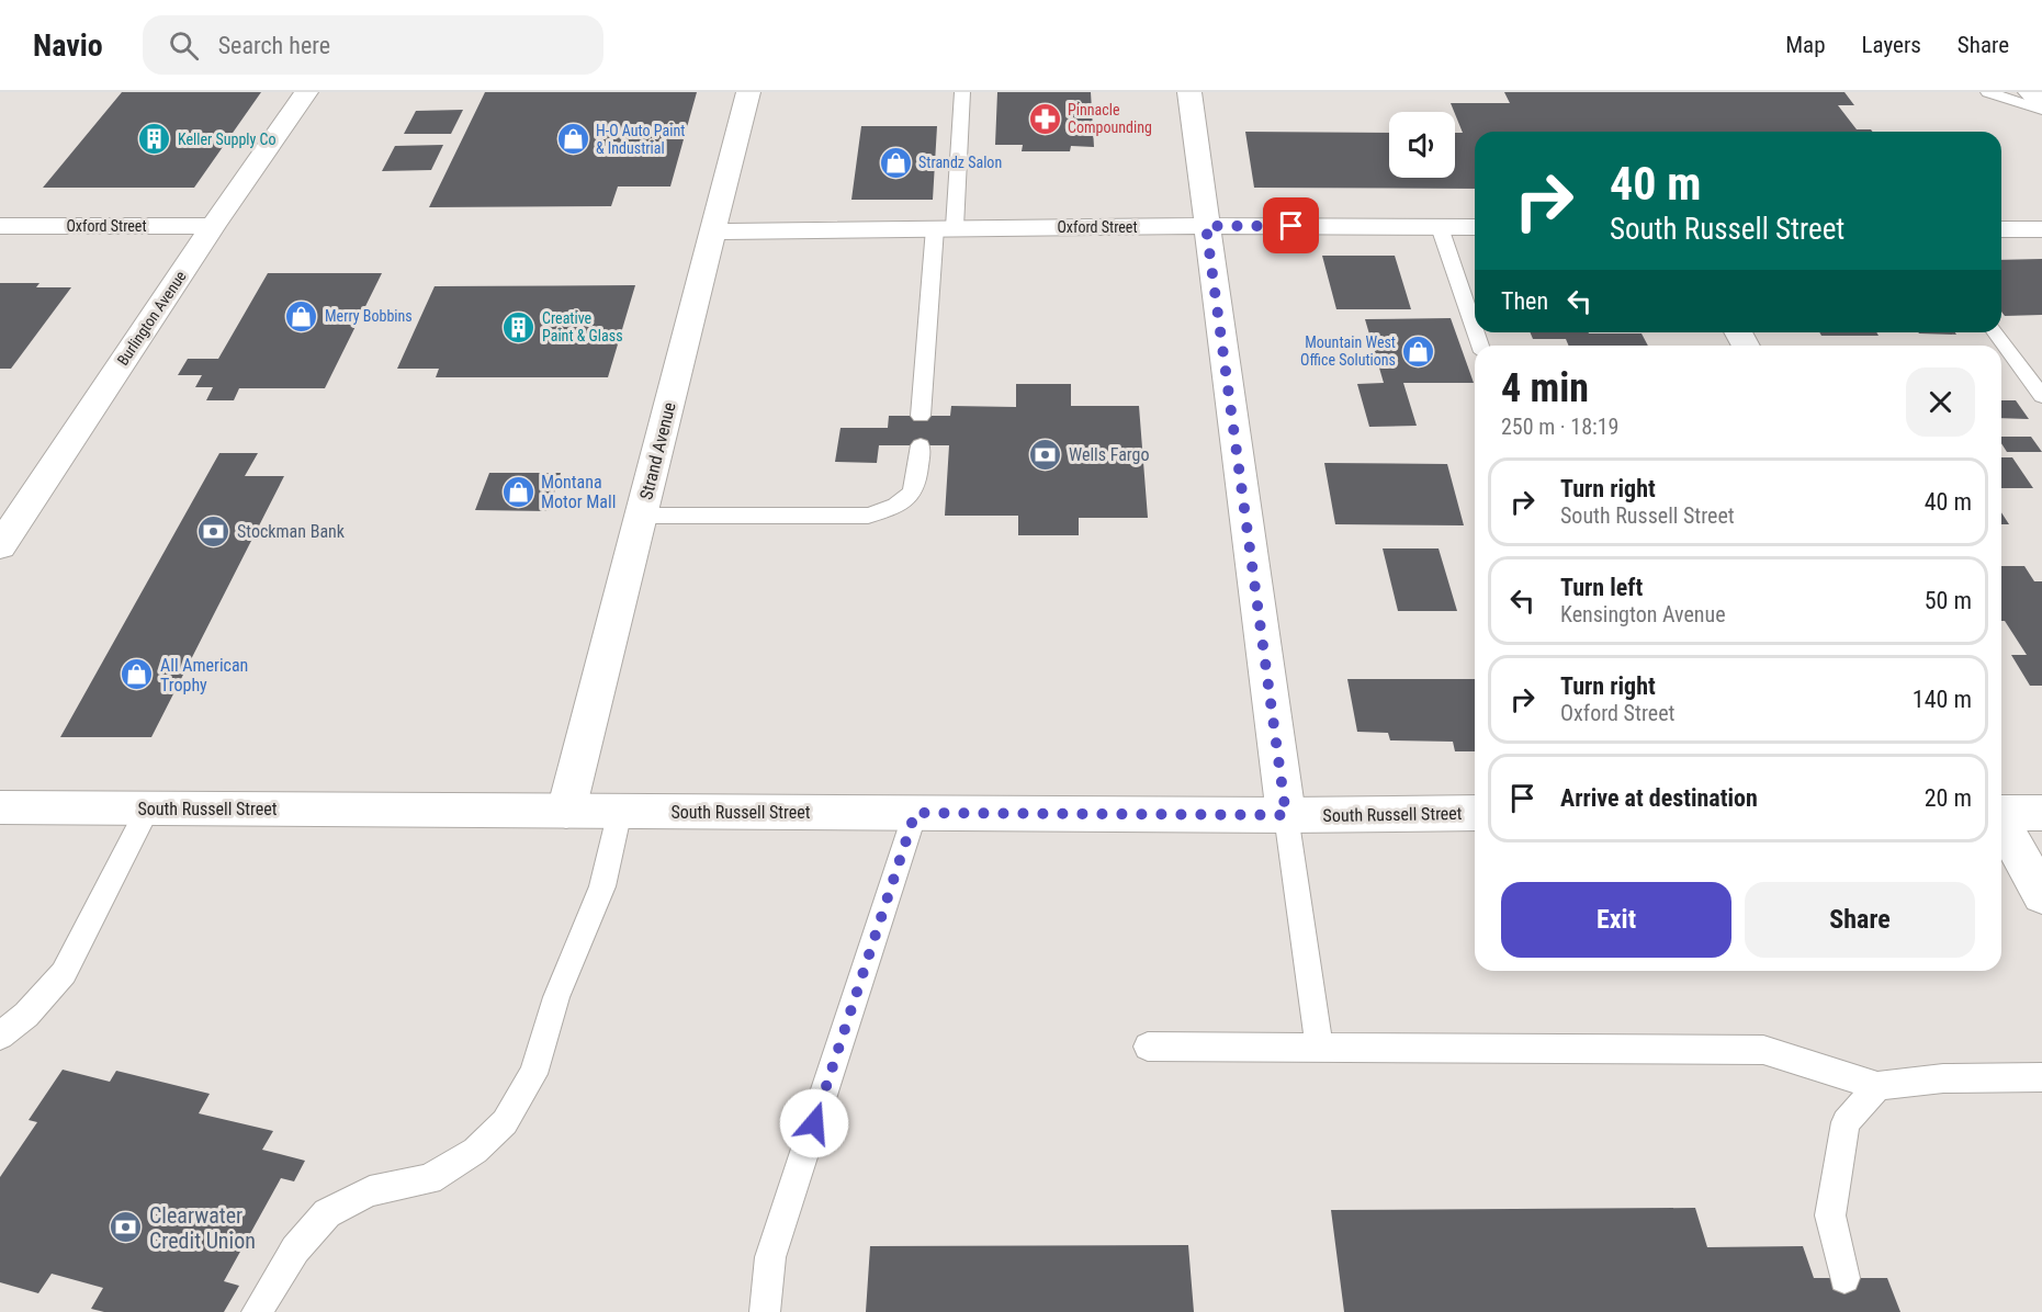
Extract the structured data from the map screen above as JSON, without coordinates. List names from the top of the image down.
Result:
{
  "streets": {
    "street": [
      "Oxford Street",
      "Burlington Avenue",
      "Strand Avenue",
      "South Russell Street"
    ]
  },
  "crossings": [
    ["Oxford Street", "Burlington Avenue"],
    ["Oxford Street", "Strand Avenue"],
    ["Strand Avenue", "South Russell Street"]
  ],
  "places": {
    "pharmacy": ["Pinnacle Compounding"],
    "building": ["Keller Supply Co", "Creative Paint & Glass"],
    "shop": [
      "H-O Auto Paint & Industrial",
      "Strandz Salon",
      "Merry Bobbins",
      "Mountain West Office Solutions",
      "Montana Motor Mall",
      "All American Trophy"
    ],
    "bank": ["Wells Fargo", "Stockman Bank", "Clearwater Credit Union"]
  },
  "page": {
    "header": "Navio",
    "search": "Search here",
    "nav": ["Map", "Layers", "Share"],
    "turn": ["40 m", "South Russell Street"],
    "then": "Then",
    "heading": ["4 min", "250 m · 18:19"],
    "list": [
      {
        "name": "Turn right",
        "note": "South Russell Street",
        "value": "40 m"
      },
      {
        "name": "Turn left",
        "note": "Kensington Avenue",
        "value": "50 m"
      },
      {
        "name": "Turn right",
        "note": "Oxford Street",
        "value": "140 m"
      },
      {
        "name": "Arrive at destination",
        "value": "20 m"
      }
    ],
    "buttons": ["Exit", "Share"]
  }
}
